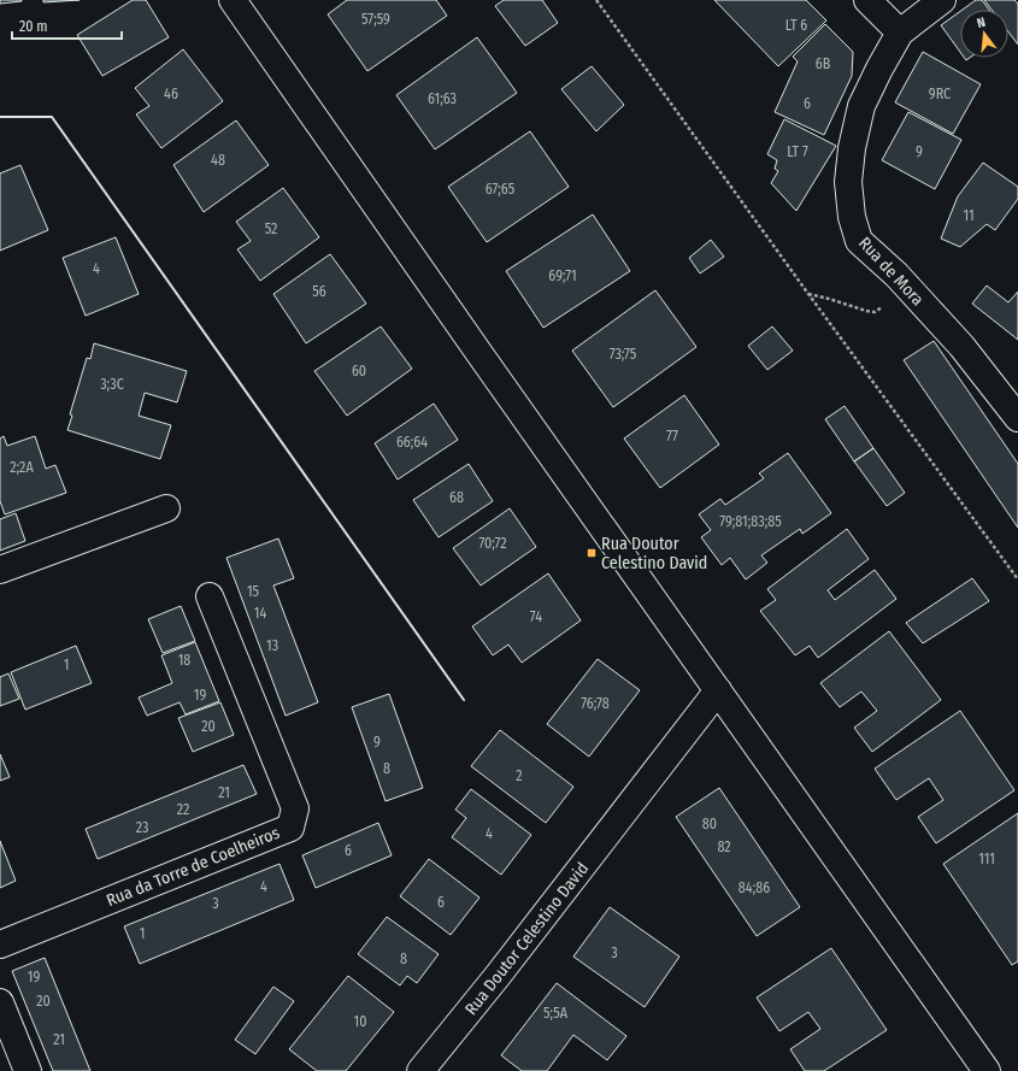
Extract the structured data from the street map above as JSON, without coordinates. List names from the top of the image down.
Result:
{
  "streets": {
    "street": ["Rua de Mora", "Rua da Torre de Coelheiros", "Rua Doutor Celestino David"]
  },
  "places": {
    "transit": ["Rua Doutor Celestino David"]
  },
  "house_numbers": [
    "57;59",
    "LT 6",
    "6B",
    "46",
    "9RC",
    "61;63",
    "6",
    "LT 7",
    "9",
    "48",
    "67;65",
    "11",
    "52",
    "4",
    "69;71",
    "56",
    "73;75",
    "60",
    "3;3C",
    "77",
    "66;64",
    "2;2A",
    "68",
    "79;81;83;85",
    "70;72",
    "15",
    "14",
    "74",
    "13",
    "18",
    "1",
    "19",
    "76;78",
    "20",
    "9",
    "8",
    "2",
    "21",
    "22",
    "80",
    "23",
    "4",
    "82",
    "6",
    "111",
    "4",
    "84;86",
    "6",
    "3",
    "1",
    "3",
    "8",
    "19",
    "20",
    "5;5A",
    "10",
    "21"
  ],
  "scale_bar": "20 m",
  "north": "top"
}
